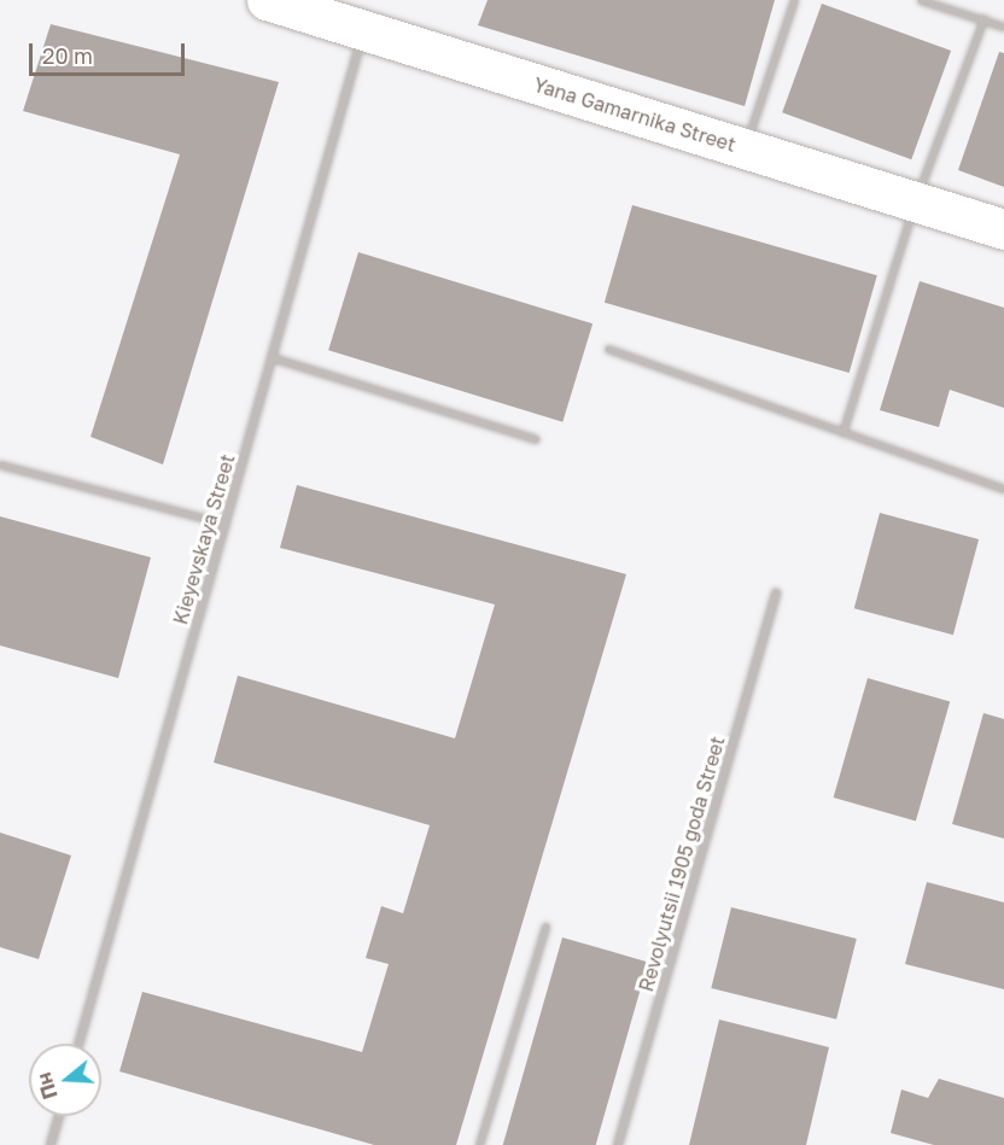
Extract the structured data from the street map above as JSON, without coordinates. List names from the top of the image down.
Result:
{
  "streets": {
    "street": ["Yana Gamarnika Street", "Kieyevskaya Street", "Revolyutsii 1905 goda Street"]
  },
  "crossings": [
    ["Yana Gamarnika Street", "Kieyevskaya Street"]
  ],
  "scale_bar": "20 m",
  "north": "left"
}
